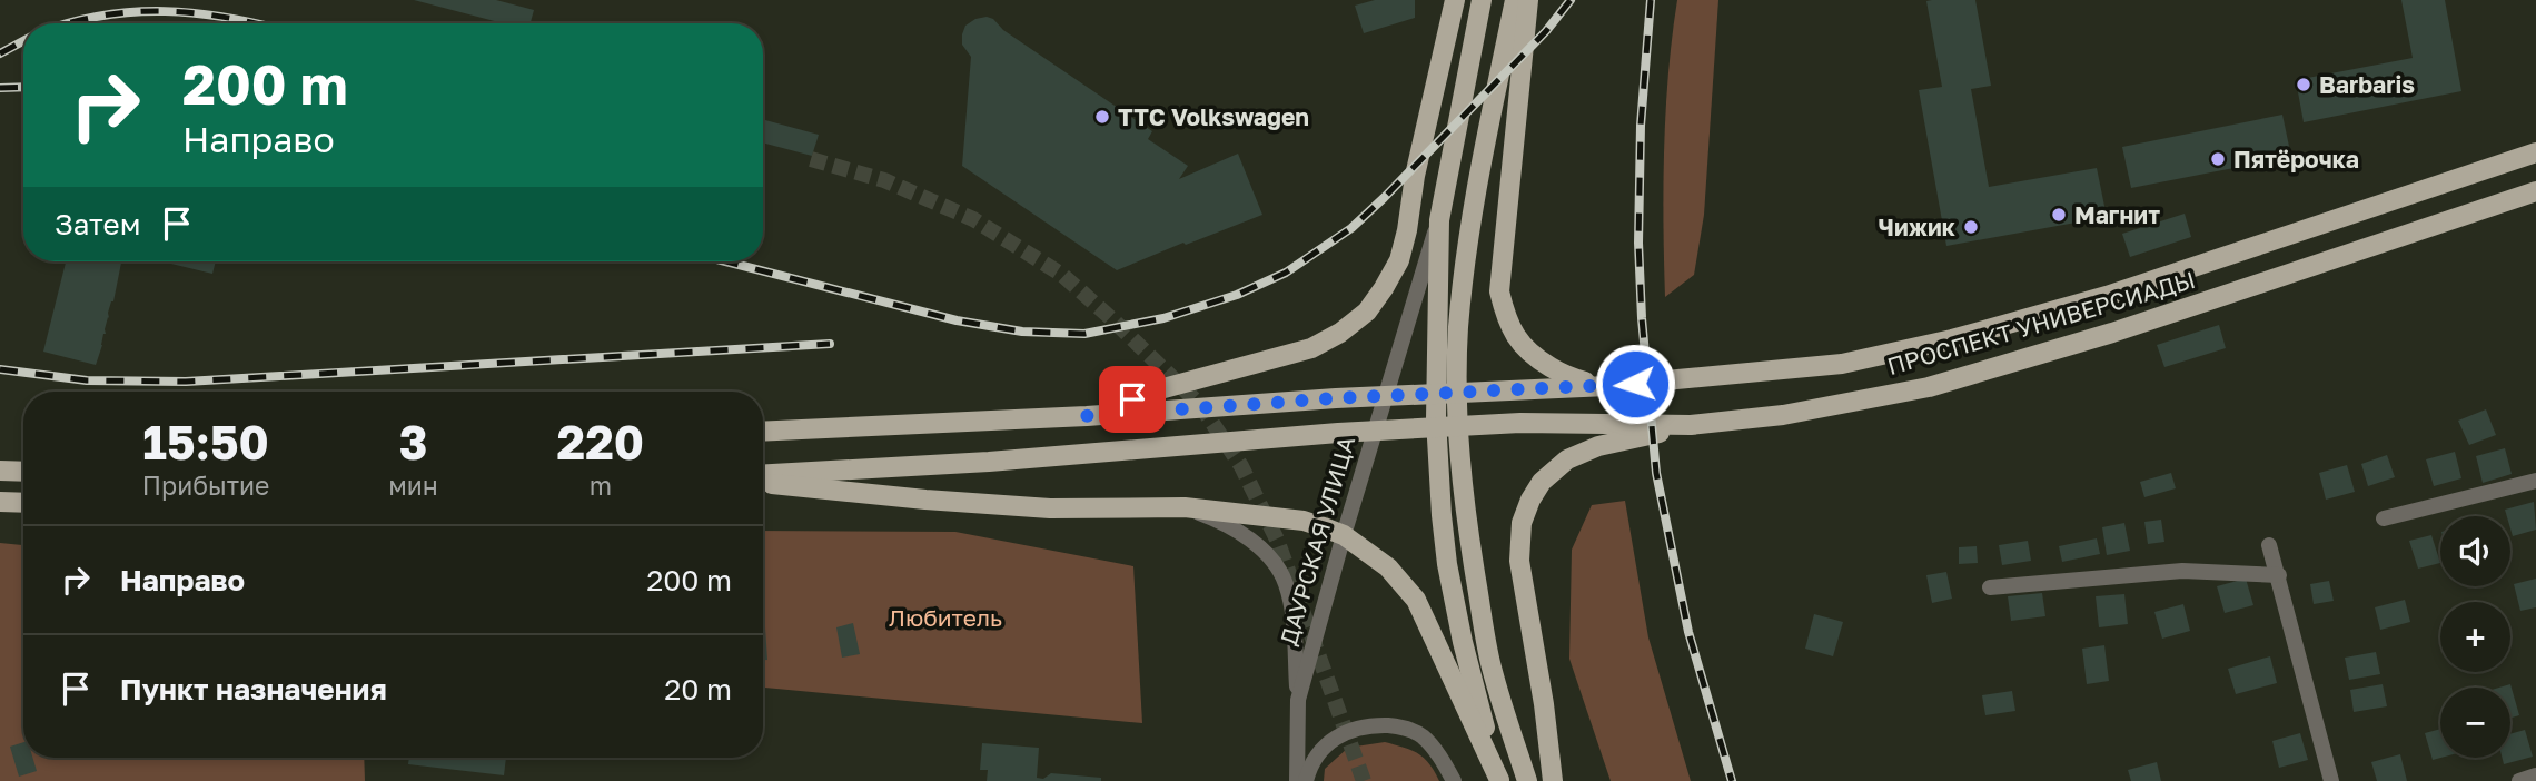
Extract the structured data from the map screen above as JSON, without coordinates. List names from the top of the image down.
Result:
{
  "streets": {
    "main road": ["ПРОСПЕКТ УНИВЕРСИАДЫ", "ДАУРСКАЯ УЛИЦА"]
  },
  "parks": ["Любитель"],
  "places": [
    "Barbaris",
    "ТТС Volkswagen",
    "Пятёрочка",
    "Магнит",
    "Чижик"
  ],
  "page": {
    "turn": ["200 m", "Направо"],
    "then": "Затем",
    "eta": [
      "15:50",
      "Прибытие",
      "3",
      "мин",
      "220",
      "m"
    ],
    "map_buttons": ["+", "−"],
    "list": [
      {
        "name": "Направо",
        "value": "200 m"
      },
      {
        "name": "Пункт назначения",
        "value": "20 m"
      }
    ]
  }
}
